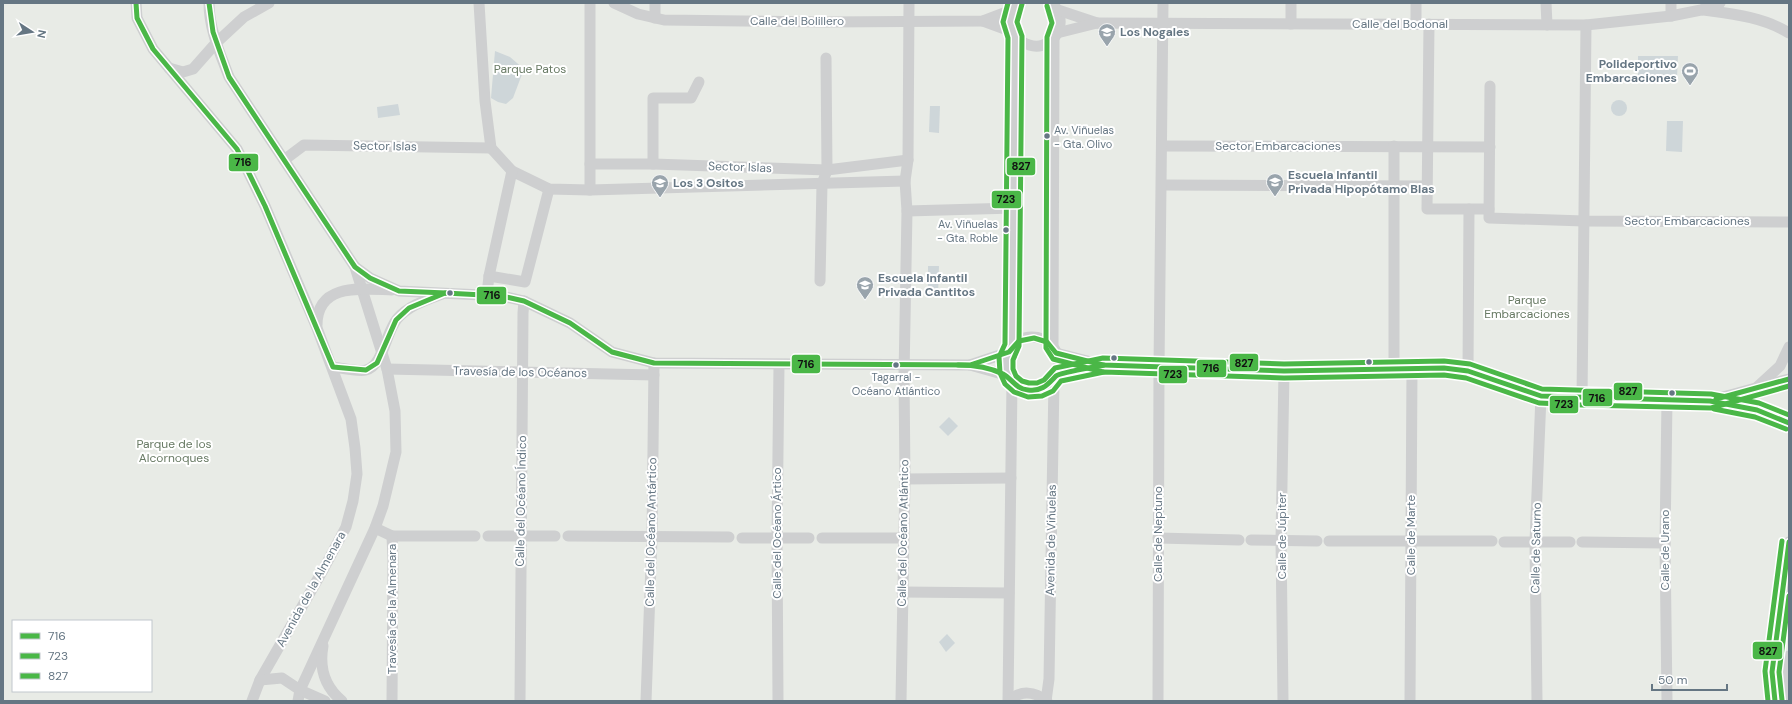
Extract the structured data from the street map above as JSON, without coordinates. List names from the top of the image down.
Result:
{
  "streets": {
    "street": [
      "Calle del Bolillero",
      "Calle del Bodonal",
      "Sector Islas",
      "Sector Embarcaciones",
      "Travesía de los Océanos",
      "Calle del Océano Índico",
      "Calle del Océano Antártico",
      "Calle del Océano Ártico",
      "Calle del Océano Atlántico",
      "Calle de Neptuno",
      "Calle de Marte",
      "Calle de Júpiter",
      "Avenida de Viñuelas",
      "Calle de Saturno",
      "Calle de Urano",
      "Avenida de la Almenara",
      "Travesía de la Almenara"
    ]
  },
  "crossings": [
    ["Calle del Bolillero", "Calle del Bodonal"],
    ["Travesía de los Océanos", "Calle del Océano Índico"],
    ["Travesía de los Océanos", "Calle del Océano Antártico"]
  ],
  "parks": ["Parque Patos", "Parque Embarcaciones", "Parque de los Alcornoques"],
  "places": {
    "school or university": [
      "Los Nogales",
      "Escuela Infantil Privada Hipopótamo Blas",
      "Los 3 Ositos",
      "Escuela Infantil Privada Cantitos"
    ],
    "sports": ["Polideportivo Embarcaciones"],
    "other": ["Av. Viñuelas - Gta. Olivo", "Av. Viñuelas - Gta. Roble", "Tagarral - Océano Atlántico"]
  },
  "lines": ["transit line 716", "transit line 723", "transit line 827"],
  "legend": ["716", "723", "827"],
  "scale_bar": "50 m",
  "north": "right"
}
